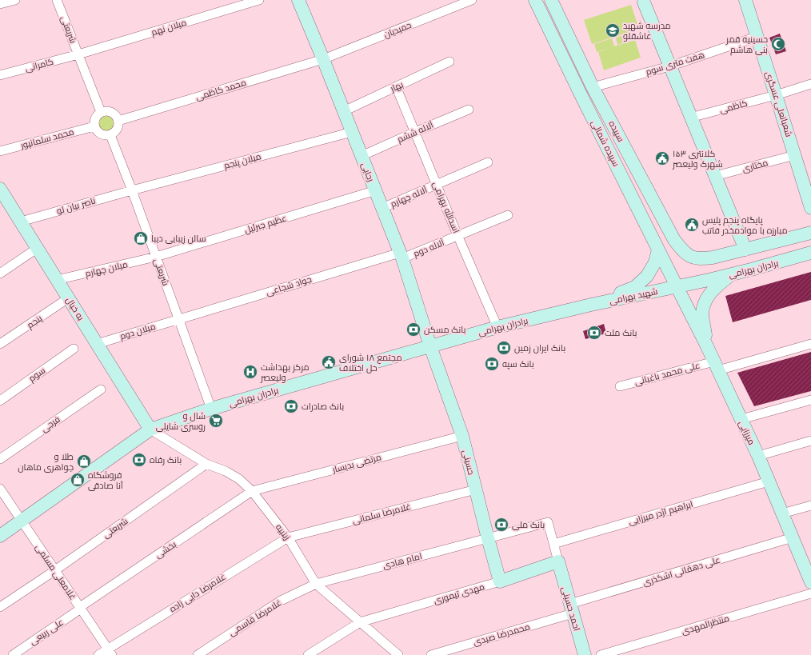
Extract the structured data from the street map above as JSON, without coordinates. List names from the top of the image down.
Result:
{
  "streets": {
    "main road": [
      "شعبانعلی عسگری",
      "سپیده",
      "سپیده شمالی",
      "رجایی",
      "برادران بهرامی",
      "شهید بهرامی",
      "به خیال",
      "میرزایی",
      "حسینی",
      "مهدی تیموری",
      "احمد حسینی"
    ],
    "street": [
      "میلان نهم",
      "شریعتی",
      "حمیدیان",
      "هفت متری سوم",
      "کامرانی",
      "بهار",
      "محمد کاظمی",
      "کاظمی",
      "آلاله ششم",
      "محمد سلمانپور",
      "میلان پنجم",
      "مختاری",
      "آلاله چهارم",
      "ناصر بیان لو",
      "اسدالله بهرامی",
      "عظیم جبرئیل",
      "آلاله دوم",
      "میلان چهارم",
      "جواد شجاعی",
      "پنجم",
      "میلان دوم",
      "علی محمد باغبانی",
      "سوم",
      "فرجی",
      "مرتضی بدیسار",
      "ابراهیم اژدر میرزایی",
      "غلامرضا سلمانی",
      "زینبیه",
      "بخشی",
      "امام هادی",
      "علی دهقانی اشکذری",
      "غلامعلی مسلمی",
      "غلامرضا دایی زاده",
      "غلامرضا قاسمی",
      "منتظرالمهدی",
      "علی ربیعی",
      "محمدرضا صیدی"
    ]
  },
  "crossings": [
    ["میلان نهم", "شریعتی"],
    ["میلان نهم", "کامرانی"],
    ["شریعتی", "کامرانی"],
    ["شریعتی", "محمد کاظمی"],
    ["شریعتی", "محمد سلمانپور"],
    ["شریعتی", "میلان پنجم"],
    ["شریعتی", "ناصر بیان لو"],
    ["شریعتی", "عظیم جبرئیل"],
    ["شریعتی", "میلان چهارم"],
    ["شریعتی", "برادران بهرامی"],
    ["شریعتی", "جواد شجاعی"],
    ["شریعتی", "میلان دوم"],
    ["شریعتی", "زینبیه"],
    ["شریعتی", "غلامعلی مسلمی"],
    ["حمیدیان", "محمد کاظمی"],
    ["حمیدیان", "رجایی"],
    ["هفت متری سوم", "شعبانعلی عسگری"],
    ["هفت متری سوم", "سپیده"],
    ["بهار", "رجایی"],
    ["بهار", "اسدالله بهرامی"],
    ["محمد کاظمی", "محمد سلمانپور"],
    ["محمد کاظمی", "رجایی"],
    ["شعبانعلی عسگری", "کاظمی"],
    ["شعبانعلی عسگری", "مختاری"],
    ["آلاله ششم", "رجایی"],
    ["آلاله ششم", "اسدالله بهرامی"],
    ["سپیده شمالی", "برادران بهرامی"],
    ["سپیده شمالی", "شهید بهرامی"],
    ["سپیده شمالی", "میرزایی"],
    ["میلان پنجم", "رجایی"],
    ["میلان پنجم", "ناصر بیان لو"],
    ["رجایی", "آلاله چهارم"],
    ["رجایی", "عظیم جبرئیل"],
    ["رجایی", "آلاله دوم"],
    ["رجایی", "برادران بهرامی"],
    ["رجایی", "جواد شجاعی"],
    ["رجایی", "حسینی"],
    ["آلاله چهارم", "اسدالله بهرامی"],
    ["ناصر بیان لو", "به خیال"],
    ["اسدالله بهرامی", "آلاله دوم"],
    ["اسدالله بهرامی", "برادران بهرامی"],
    ["عظیم جبرئیل", "میلان چهارم"],
    ["آلاله دوم", "جواد شجاعی"],
    ["میلان چهارم", "به خیال"],
    ["برادران بهرامی", "شهید بهرامی"],
    ["برادران بهرامی", "به خیال"],
    ["برادران بهرامی", "میرزایی"],
    ["برادران بهرامی", "حسینی"],
    ["برادران بهرامی", "زینبیه"],
    ["برادران بهرامی", "غلامعلی مسلمی"],
    ["جواد شجاعی", "میلان دوم"],
    ["شهید بهرامی", "میرزایی"],
    ["به خیال", "پنجم"],
    ["به خیال", "میلان دوم"],
    ["به خیال", "زینبیه"],
    ["علی محمد باغبانی", "میرزایی"],
    ["میرزایی", "ابراهیم اژدر میرزایی"],
    ["میرزایی", "علی دهقانی اشکذری"],
    ["حسینی", "مرتضی بدیسار"],
    ["حسینی", "غلامرضا سلمانی"],
    ["حسینی", "امام هادی"],
    ["حسینی", "مهدی تیموری"],
    ["مرتضی بدیسار", "زینبیه"],
    ["مرتضی بدیسار", "بخشی"],
    ["غلامرضا سلمانی", "زینبیه"],
    ["غلامرضا سلمانی", "غلامرضا دایی زاده"],
    ["زینبیه", "بخشی"],
    ["زینبیه", "امام هادی"],
    ["زینبیه", "غلامرضا دایی زاده"],
    ["زینبیه", "مهدی تیموری"],
    ["زینبیه", "غلامرضا قاسمی"],
    ["بخشی", "غلامعلی مسلمی"],
    ["بخشی", "علی ربیعی"],
    ["امام هادی", "غلامرضا قاسمی"],
    ["علی دهقانی اشکذری", "احمد حسینی"],
    ["علی دهقانی اشکذری", "محمدرضا صیدی"],
    ["غلامعلی مسلمی", "غلامرضا دایی زاده"],
    ["غلامعلی مسلمی", "علی ربیعی"],
    ["مهدی تیموری", "احمد حسینی"],
    ["احمد حسینی", "محمدرضا صیدی"]
  ],
  "places": {
    "school or university": ["مدرسه شهید عاشقلو"],
    "mosque": ["حسینیه قمر بنی هاشم"],
    "public building": ["کلانتری ۱۵۳ شهرک ولیعصر", "پایگاه پنجم پلیس مبارزه با موادمخدر فاتب", "مجتمع ۱۸ شورای حل اختلاف"],
    "shop": ["سالن زیبایی دیبا", "طلا و جواهری ماهان", "فروشگاه آنا صادقی"],
    "bank": [
      "بانک مسکن",
      "بانک ملت",
      "بانک ایران زمین",
      "بانک سپه",
      "بانک صادرات",
      "بانک رفاه",
      "بانک ملی"
    ],
    "hospital": ["مرکز بهداشت ولیعصر"],
    "supermarket": ["شال و روسری شایلی"]
  }
}
